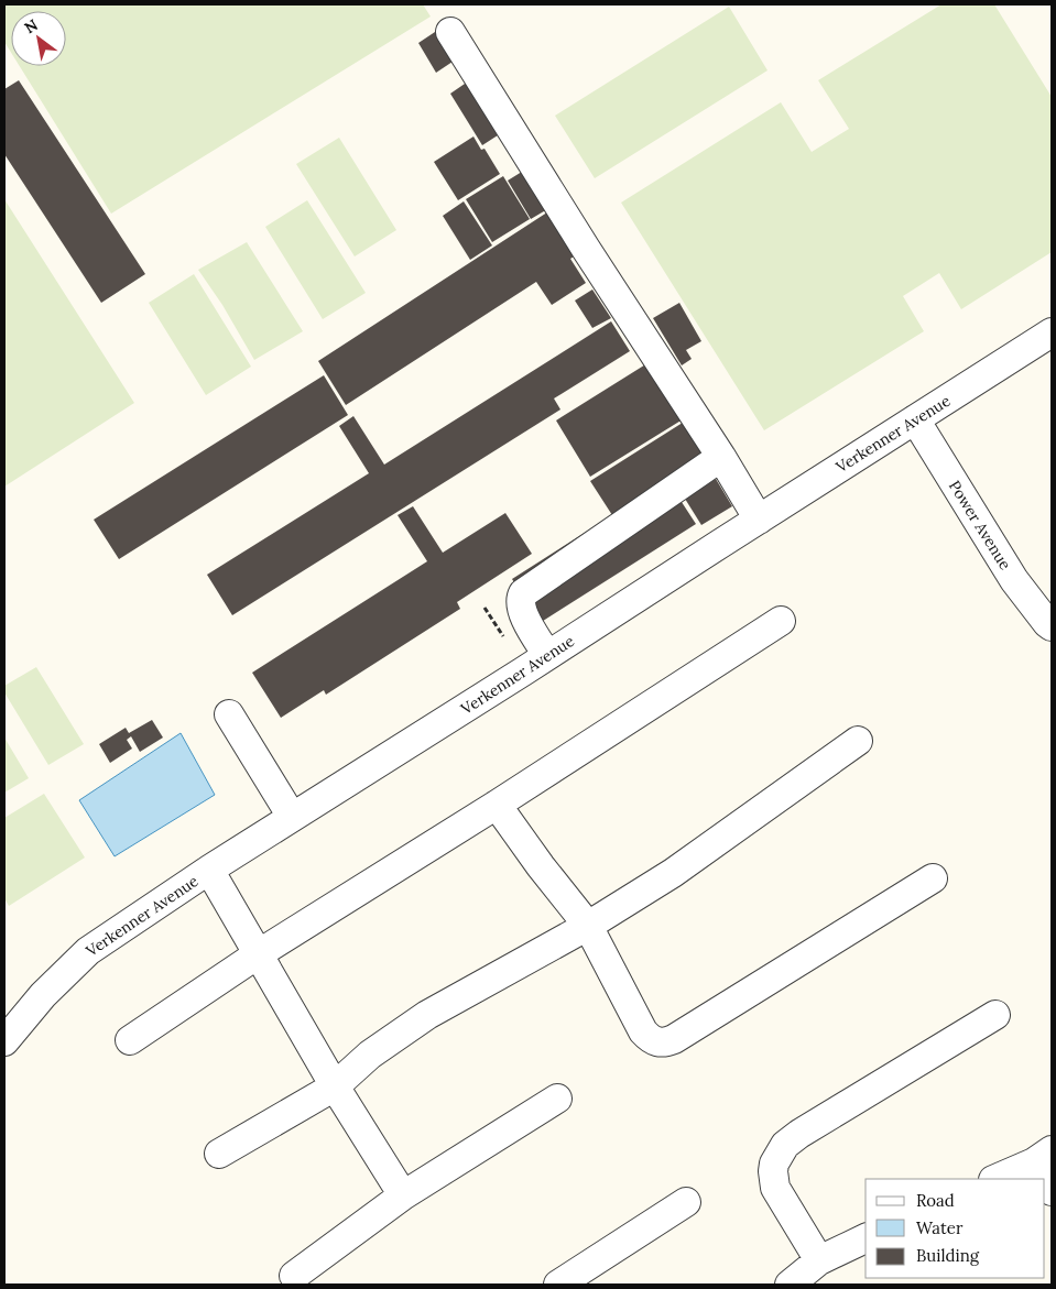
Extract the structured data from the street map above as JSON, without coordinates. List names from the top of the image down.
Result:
{
  "streets": {
    "street": ["Verkenner Avenue", "Power Avenue"]
  },
  "crossings": [
    ["Verkenner Avenue", "Power Avenue"]
  ],
  "legend": ["Road", "Water", "Building"],
  "north": "top left"
}
